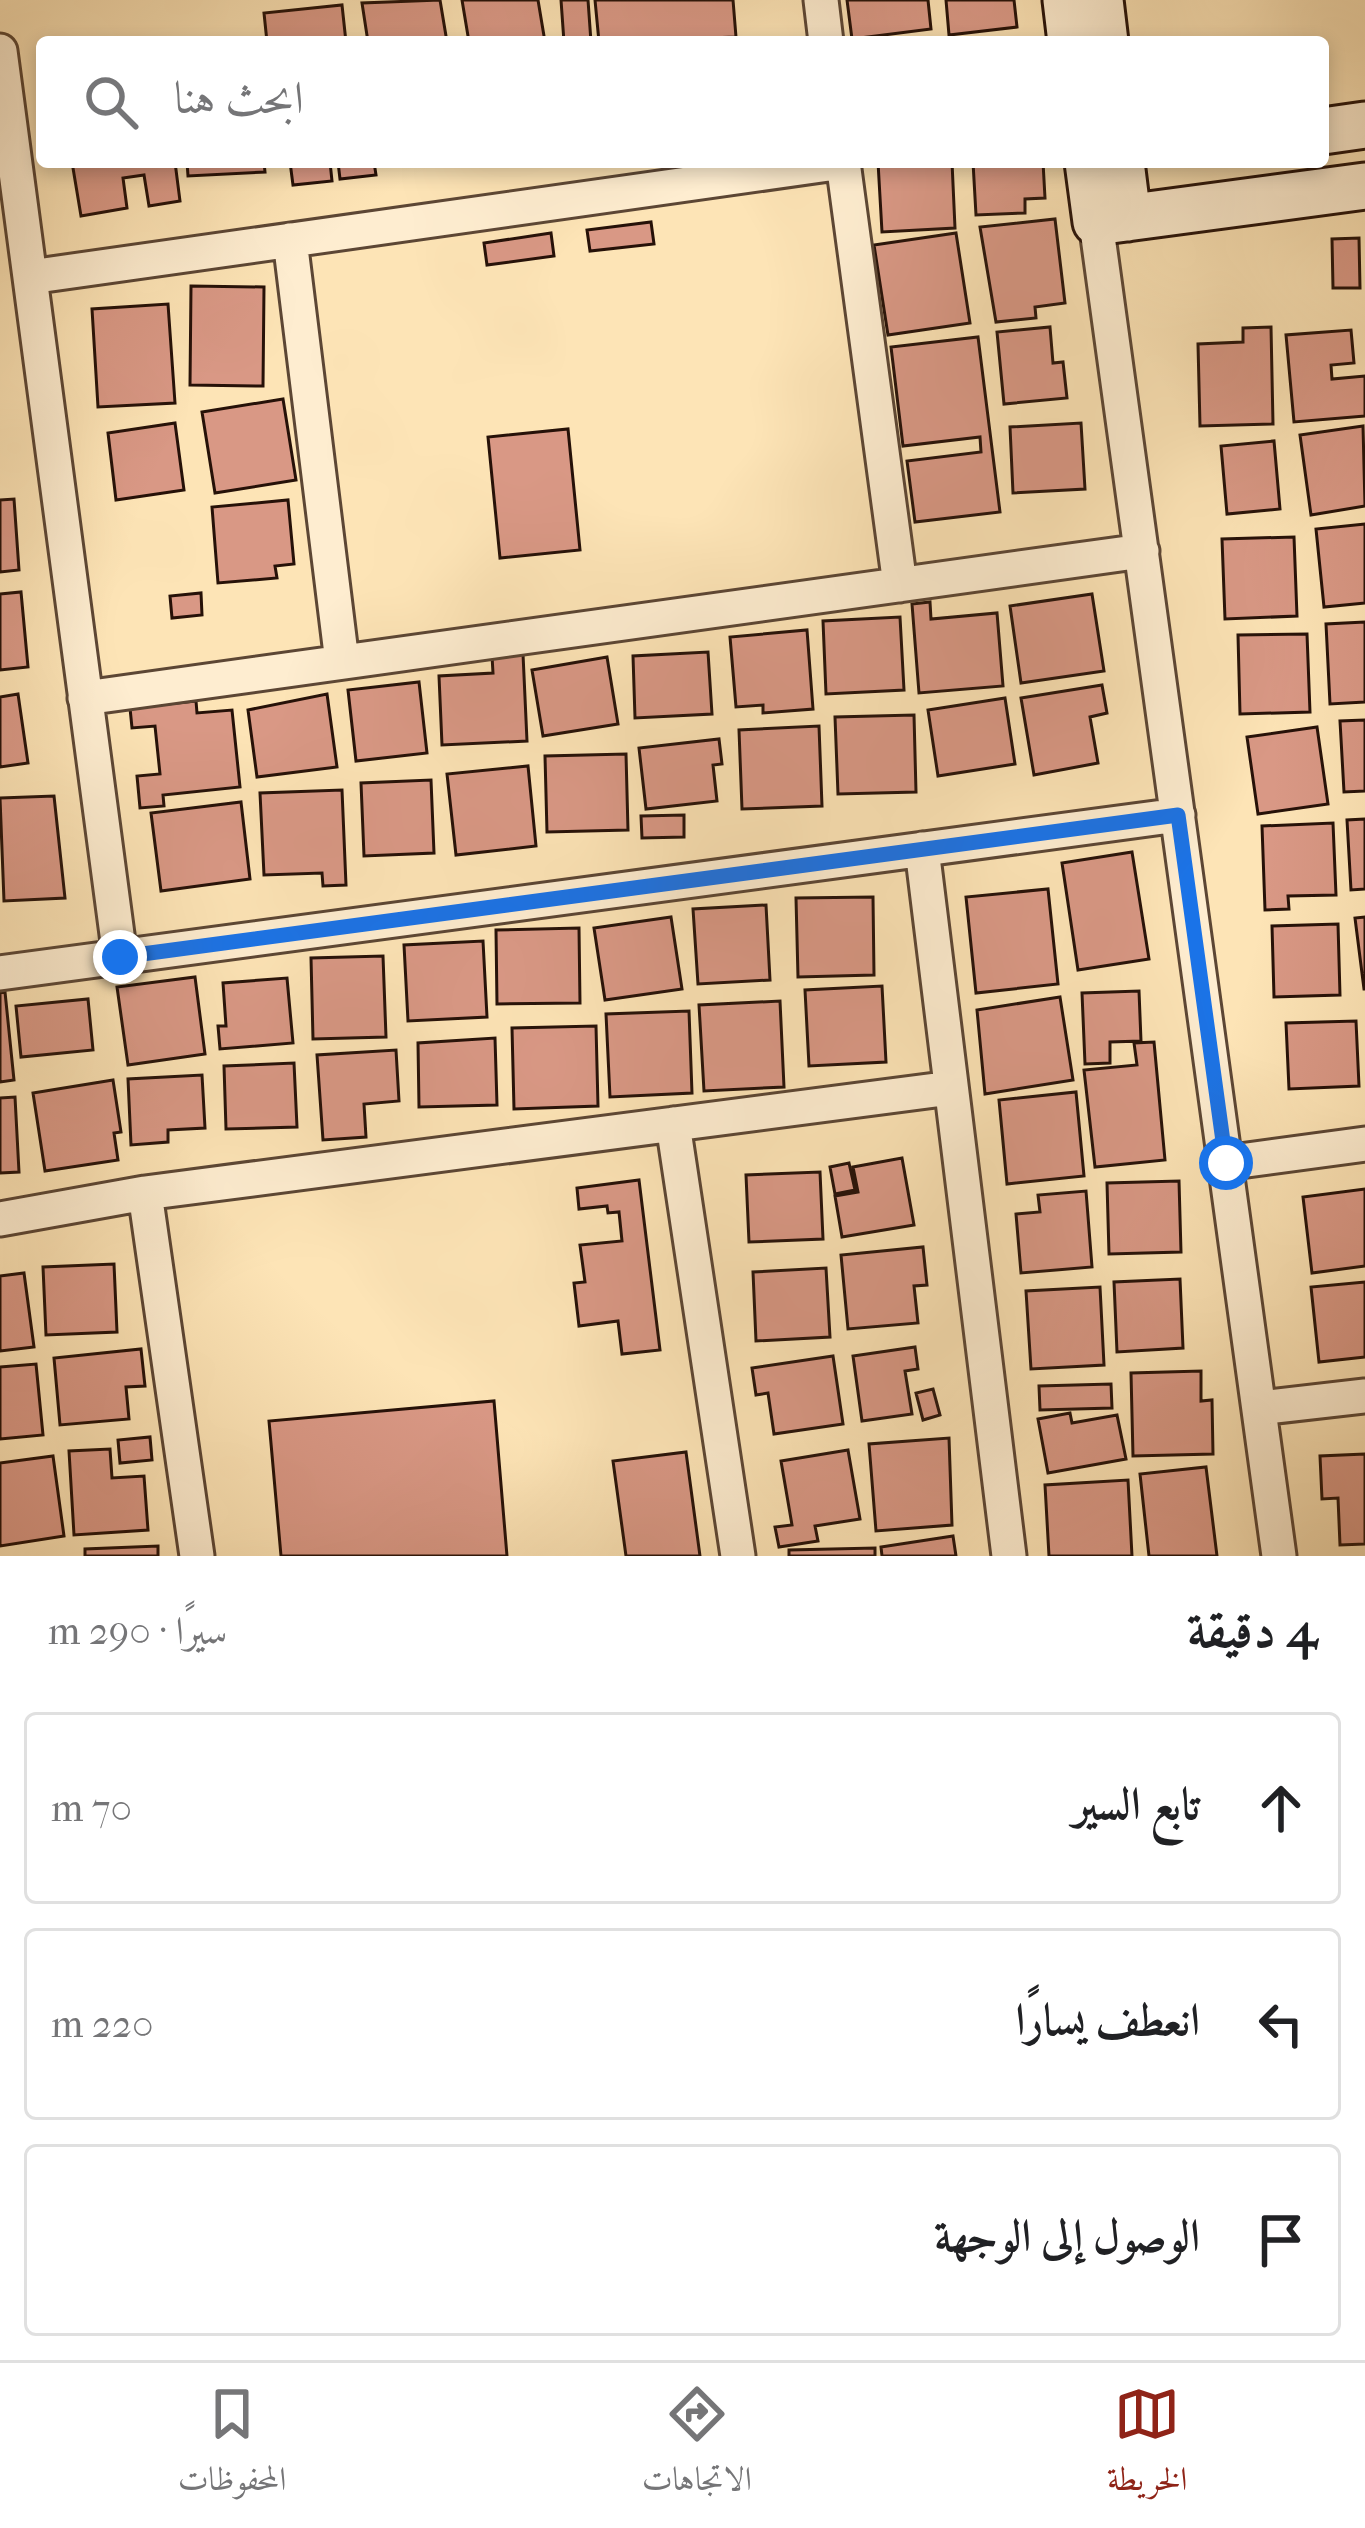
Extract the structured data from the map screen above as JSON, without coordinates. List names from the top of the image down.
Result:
{
  "page": {
    "search": "ابحث هنا",
    "heading": ["4 دقيقة", "سيرًا · 290 m"],
    "list": [
      ["تابع السير", "70 m"],
      ["انعطف يسارًا", "220 m"],
      "الوصول إلى الوجهة"
    ],
    "nav": ["الخريطة", "الاتجاهات", "المحفوظات"]
  }
}
